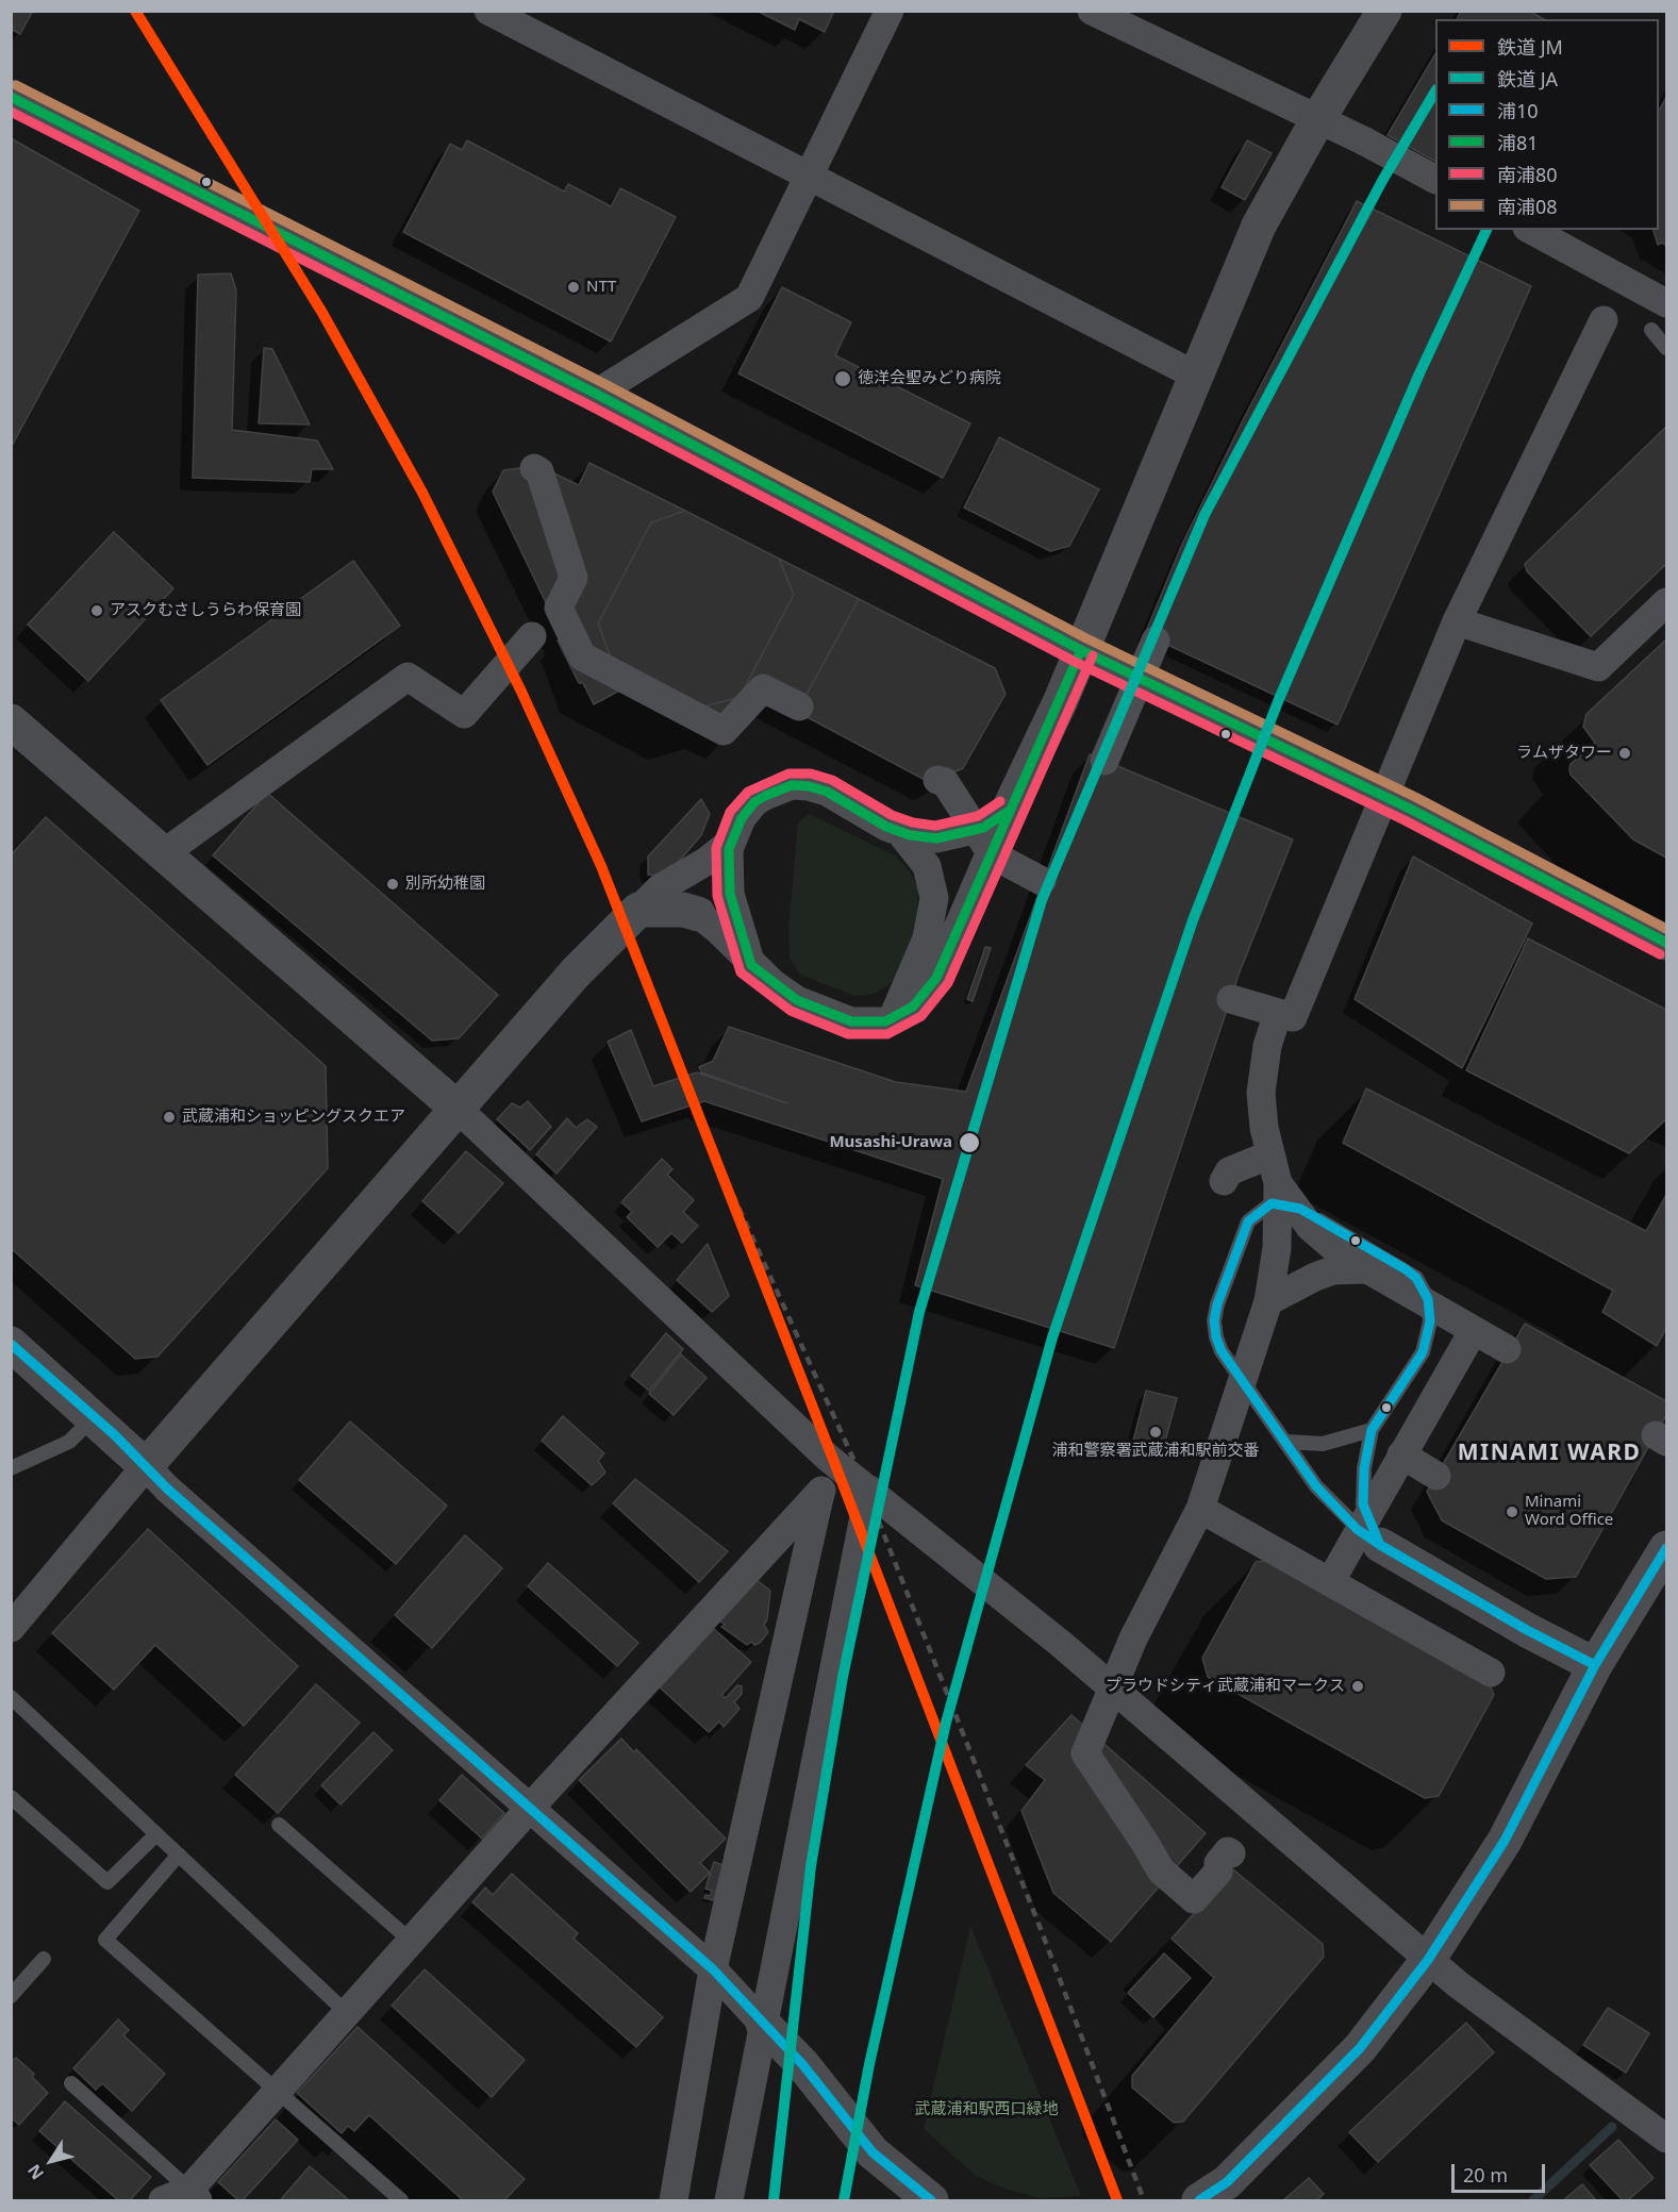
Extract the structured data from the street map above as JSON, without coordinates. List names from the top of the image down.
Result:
{
  "districts": ["MINAMI WARD"],
  "parks": ["武蔵浦和駅西口緑地"],
  "places": [
    "NTT",
    "徳洋会聖みどり病院",
    "アスクむさしうらわ保育園",
    "ラムザタワー",
    "別所幼稚園",
    "武蔵浦和ショッピングスクエア",
    "Musashi-Urawa",
    "浦和警察署武蔵浦和駅前交番",
    "Minami Word Office",
    "プラウドシティ武蔵浦和マークス"
  ],
  "lines": [
    "rail line JM",
    "transit line 南浦08",
    "rail line JA",
    "transit line 浦81",
    "transit line 南浦80",
    "transit line 浦10"
  ],
  "legend": [
    "鉄道 JM",
    "鉄道 JA",
    "浦10",
    "浦81",
    "南浦80",
    "南浦08"
  ],
  "scale_bar": "20 m",
  "north": "bottom left"
}
